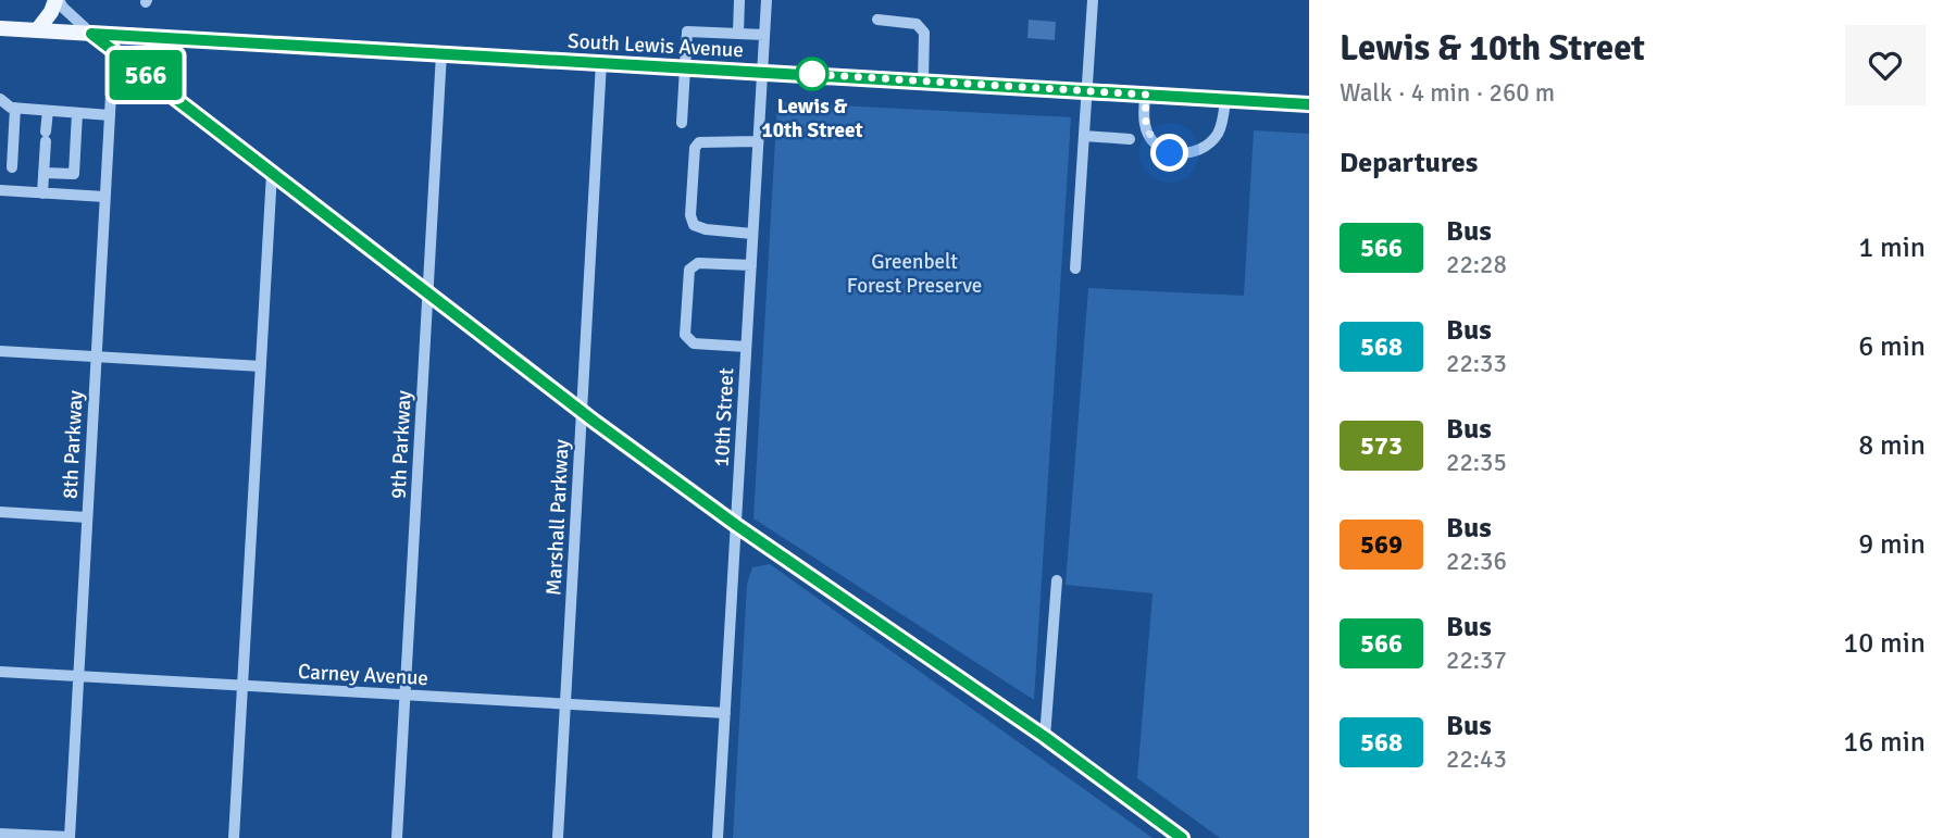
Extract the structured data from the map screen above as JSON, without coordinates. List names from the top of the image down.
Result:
{
  "streets": {
    "main road": ["South Lewis Avenue"],
    "street": [
      "10th Street",
      "8th Parkway",
      "9th Parkway",
      "Marshall Parkway",
      "Carney Avenue"
    ]
  },
  "crossings": [
    ["South Lewis Avenue", "10th Street"],
    ["South Lewis Avenue", "9th Parkway"],
    ["South Lewis Avenue", "Marshall Parkway"],
    ["10th Street", "Carney Avenue"],
    ["8th Parkway", "Carney Avenue"],
    ["9th Parkway", "Carney Avenue"],
    ["Marshall Parkway", "Carney Avenue"]
  ],
  "parks": ["Greenbelt Forest Preserve"],
  "places": ["Lewis & 10th Street"],
  "lines": ["bus line 566"],
  "page": {
    "on_map": "566",
    "heading": [
      ["Lewis & 10th Street", "Walk · 4 min · 260 m"],
      "Departures"
    ],
    "list": [
      {
        "mark": "566",
        "name": "Bus",
        "note": "22:28",
        "value": "1 min"
      },
      {
        "mark": "568",
        "name": "Bus",
        "note": "22:33",
        "value": "6 min"
      },
      {
        "mark": "573",
        "name": "Bus",
        "note": "22:35",
        "value": "8 min"
      },
      {
        "mark": "569",
        "name": "Bus",
        "note": "22:36",
        "value": "9 min"
      },
      {
        "mark": "566",
        "name": "Bus",
        "note": "22:37",
        "value": "10 min"
      },
      {
        "mark": "568",
        "name": "Bus",
        "note": "22:43",
        "value": "16 min"
      }
    ]
  }
}
